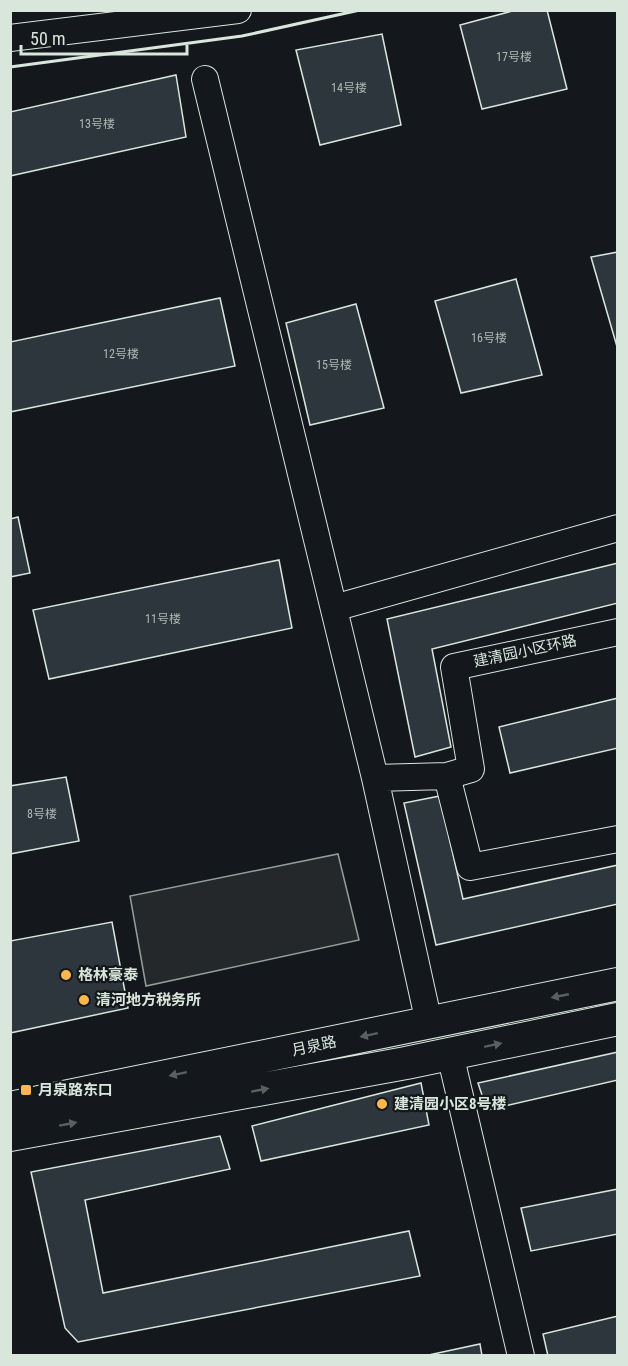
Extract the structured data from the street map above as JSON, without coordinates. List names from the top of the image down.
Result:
{
  "streets": {
    "main road": ["月泉路"],
    "street": ["建清园小区环路"]
  },
  "places": {
    "other": ["格林豪泰", "清河地方税务所", "建清园小区8号楼"],
    "transit": ["月泉路东口"]
  },
  "house_numbers": [
    "17号楼",
    "14号楼",
    "13号楼",
    "16号楼",
    "12号楼",
    "15号楼",
    "11号楼",
    "8号楼"
  ],
  "scale_bar": "50 m"
}
